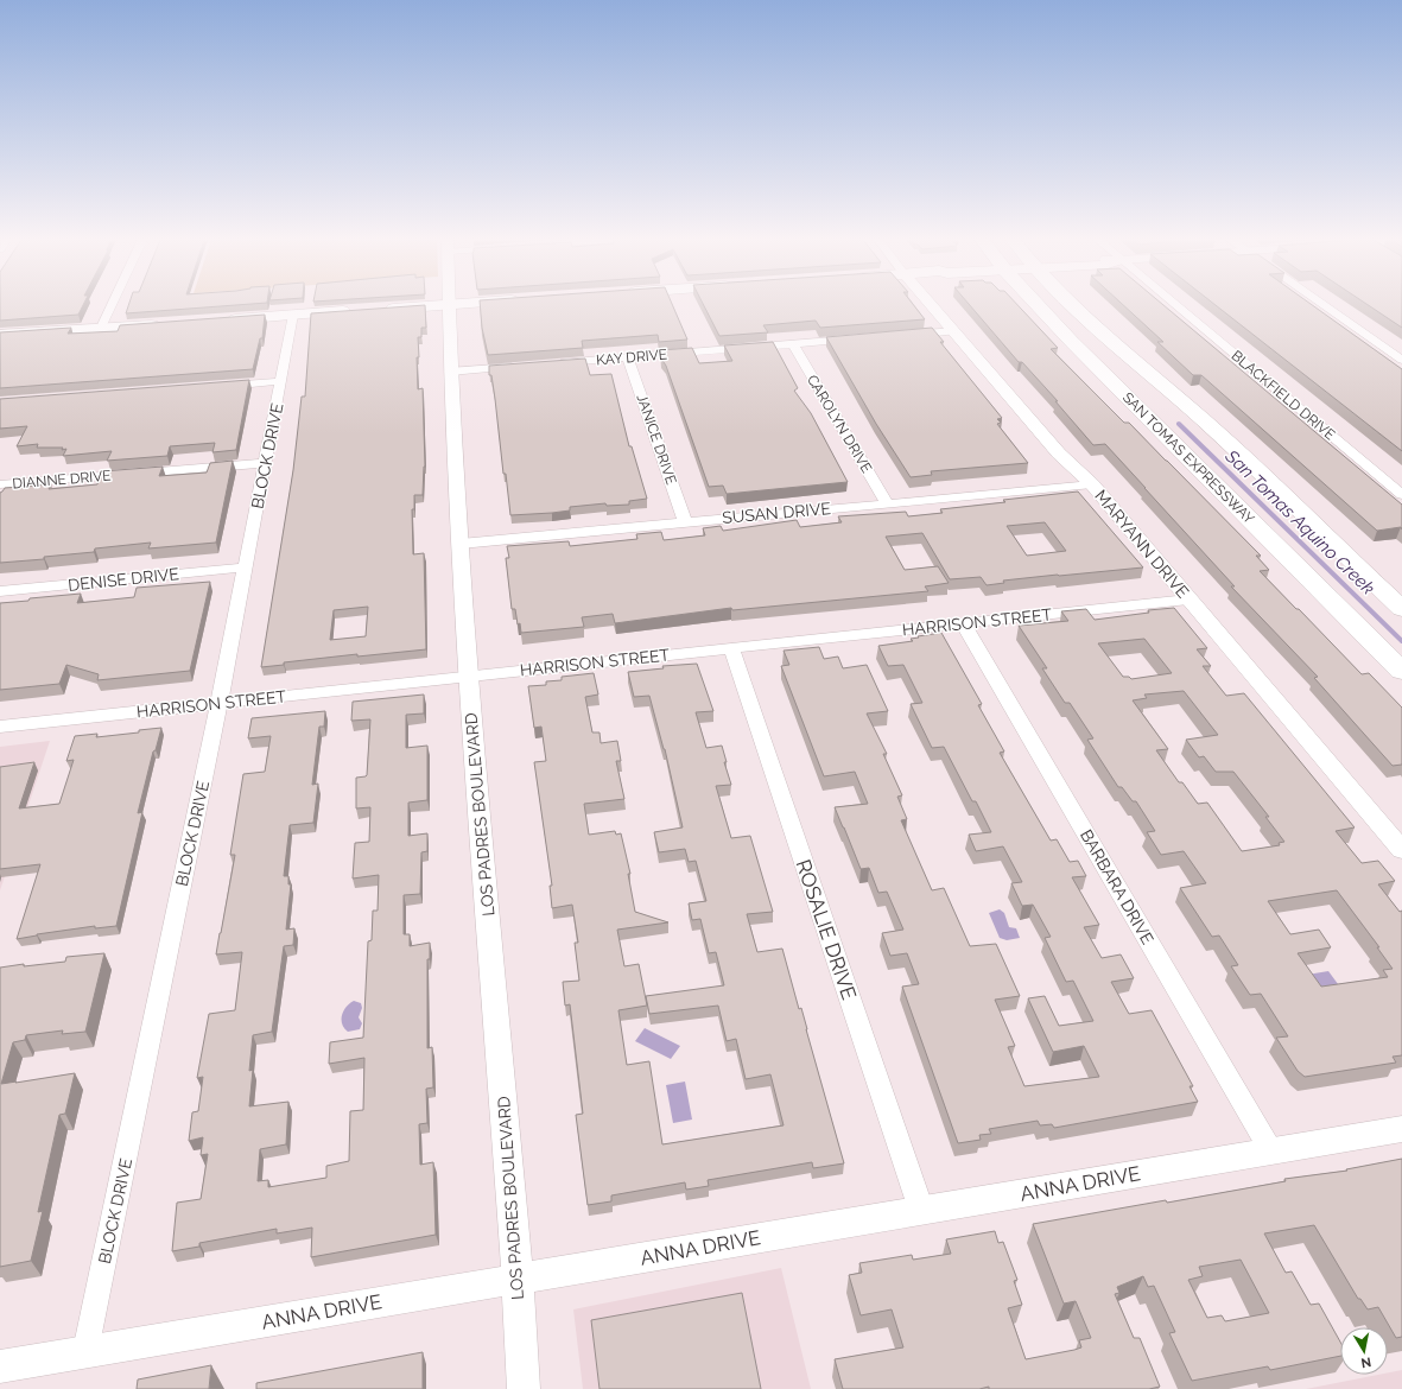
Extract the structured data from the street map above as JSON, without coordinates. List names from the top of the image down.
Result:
{
  "streets": {
    "highway": ["SAN TOMAS EXPRESSWAY"],
    "street": [
      "KAY DRIVE",
      "BLACKFIELD DRIVE",
      "CAROLYN DRIVE",
      "JANICE DRIVE",
      "BLOCK DRIVE",
      "DIANNE DRIVE",
      "SUSAN DRIVE",
      "MARYANN DRIVE",
      "DENISE DRIVE",
      "HARRISON STREET",
      "LOS PADRES BOULEVARD",
      "BARBARA DRIVE",
      "ROSALIE DRIVE",
      "ANNA DRIVE"
    ]
  },
  "crossings": [
    ["KAY DRIVE", "CAROLYN DRIVE"],
    ["KAY DRIVE", "JANICE DRIVE"],
    ["CAROLYN DRIVE", "SUSAN DRIVE"],
    ["JANICE DRIVE", "SUSAN DRIVE"],
    ["BLOCK DRIVE", "DIANNE DRIVE"],
    ["BLOCK DRIVE", "DENISE DRIVE"],
    ["BLOCK DRIVE", "HARRISON STREET"],
    ["BLOCK DRIVE", "ANNA DRIVE"],
    ["SUSAN DRIVE", "MARYANN DRIVE"],
    ["SUSAN DRIVE", "LOS PADRES BOULEVARD"],
    ["MARYANN DRIVE", "HARRISON STREET"],
    ["HARRISON STREET", "LOS PADRES BOULEVARD"],
    ["HARRISON STREET", "BARBARA DRIVE"],
    ["HARRISON STREET", "ROSALIE DRIVE"],
    ["LOS PADRES BOULEVARD", "ANNA DRIVE"],
    ["BARBARA DRIVE", "ANNA DRIVE"],
    ["ROSALIE DRIVE", "ANNA DRIVE"]
  ],
  "water": ["San Tomas Aquino Creek"],
  "north": "bottom"
}
